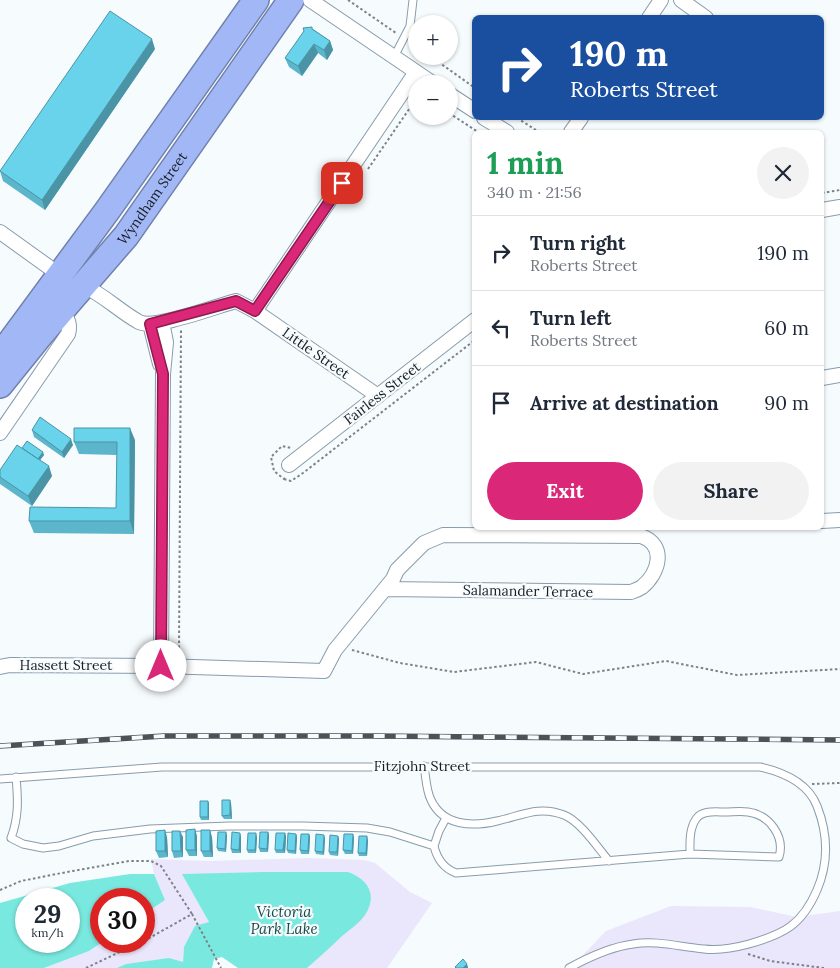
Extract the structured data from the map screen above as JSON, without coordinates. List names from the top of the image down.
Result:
{
  "streets": {
    "highway": ["Wyndham Street"],
    "street": [
      "Little Street",
      "Fairless Street",
      "Salamander Terrace",
      "Hassett Street"
    ],
    "lane": ["Fitzjohn Street"]
  },
  "crossings": [
    ["Little Street", "Fairless Street"]
  ],
  "water": ["Victoria Park Lake"],
  "page": {
    "map_buttons": ["+", "−"],
    "turn": ["190 m", "Roberts Street"],
    "heading": ["1 min", "340 m · 21:56"],
    "list": [
      {
        "name": "Turn right",
        "note": "Roberts Street",
        "value": "190 m"
      },
      {
        "name": "Turn left",
        "note": "Roberts Street",
        "value": "60 m"
      },
      {
        "name": "Arrive at destination",
        "value": "90 m"
      }
    ],
    "buttons": ["Exit", "Share"],
    "speed": "29 km/h",
    "limit": "30"
  }
}
